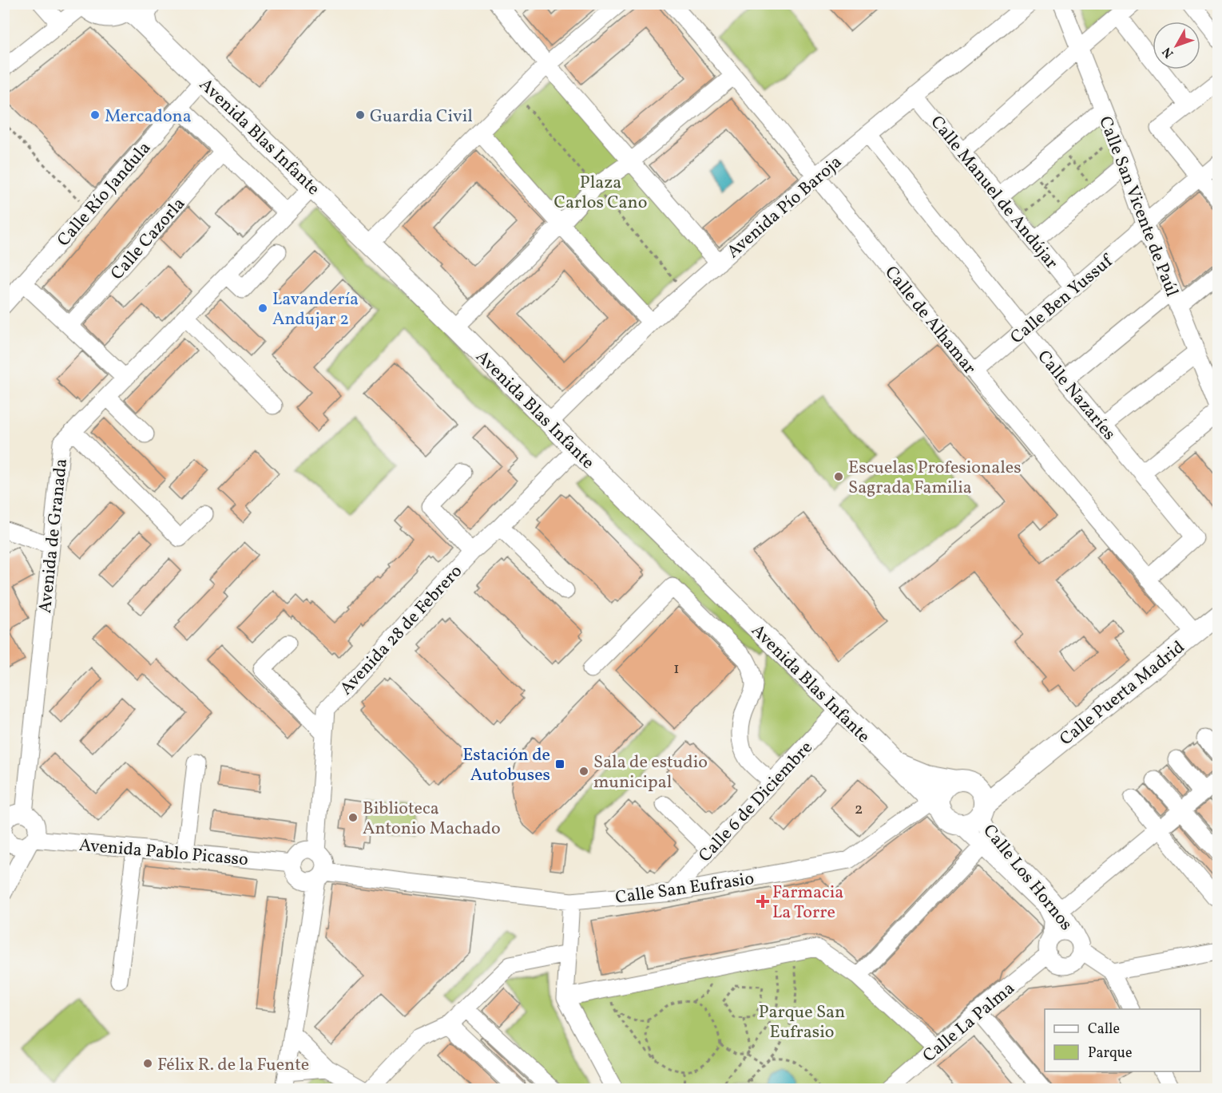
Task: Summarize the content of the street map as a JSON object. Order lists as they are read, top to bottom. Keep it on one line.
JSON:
{"streets":{"main road":["Avenida Blas Infante","Calle Puerta Madrid"],"street":["Calle Manuel de Andújar","Calle Río Jandula","Avenida Pío Baroja","Calle San Vicente de Paúl","Calle Cazorla","Calle Ben Yussuf","Calle de Alhamar","Calle Nazaríes","Avenida de Granada","Avenida 28 de Febrero","Calle 6 de Diciembre","Avenida Pablo Picasso","Calle Los Hornos","Calle San Eufrasio","Calle La Palma"]},"crossings":[["Avenida Blas Infante","Calle Río Jandula"],["Avenida Blas Infante","Avenida Pío Baroja"],["Avenida Blas Infante","Avenida de Granada"],["Avenida Blas Infante","Avenida 28 de Febrero"],["Avenida Blas Infante","Calle Puerta Madrid"],["Avenida Blas Infante","Calle 6 de Diciembre"],["Avenida Blas Infante","Calle Los Hornos"],["Avenida Blas Infante","Calle San Eufrasio"],["Calle Manuel de Andújar","Avenida Pío Baroja"],["Calle Manuel de Andújar","Calle Ben Yussuf"],["Avenida Pío Baroja","Calle de Alhamar"],["Avenida Pío Baroja","Calle Nazaríes"],["Calle San Vicente de Paúl","Calle Ben Yussuf"],["Calle Ben Yussuf","Calle de Alhamar"],["Calle Ben Yussuf","Calle Nazaríes"],["Calle de Alhamar","Calle Nazaríes"],["Calle de Alhamar","Calle Puerta Madrid"],["Avenida de Granada","Avenida Pablo Picasso"],["Avenida 28 de Febrero","Avenida Pablo Picasso"],["Calle Puerta Madrid","Calle Los Hornos"],["Calle Puerta Madrid","Calle San Eufrasio"],["Calle 6 de Diciembre","Calle San Eufrasio"],["Calle Los Hornos","Calle San Eufrasio"],["Calle Los Hornos","Calle La Palma"]],"parks":["Plaza Carlos Cano","Parque San Eufrasio"],"places":{"other":["Mercadona","Guardia Civil","Lavandería Andujar 2","Escuelas Profesionales Sagrada Familia","Sala de estudio municipal","Biblioteca Antonio Machado","Félix R. de la Fuente"],"transit":["Estación de Autobuses"],"health":["Farmacia La Torre"]},"house_numbers":["1","2"],"legend":["Calle","Parque"],"north":"bottom left"}
